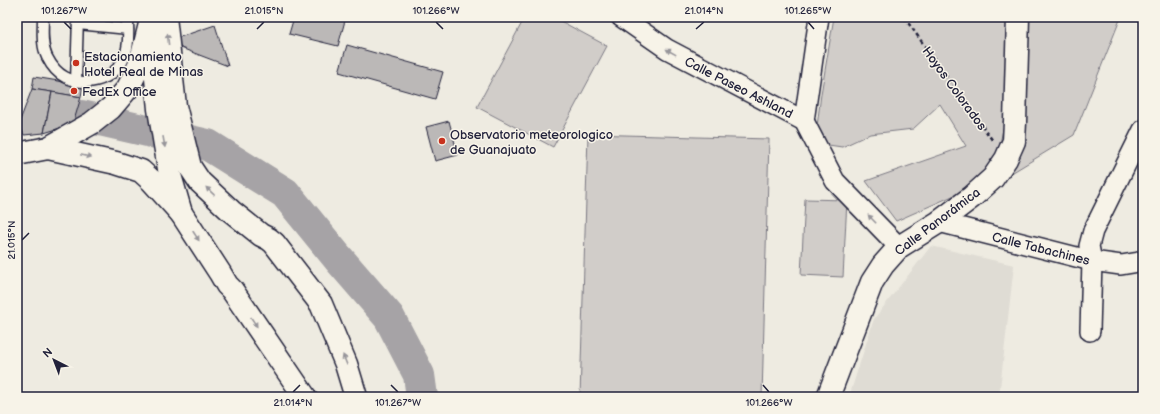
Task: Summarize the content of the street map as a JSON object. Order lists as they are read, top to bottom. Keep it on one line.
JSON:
{"streets":{"street":["Calle Paseo Ashland","Calle Panorámica","Calle Tabachines"],"path":["Hoyos Colorados"]},"crossings":[["Calle Paseo Ashland","Calle Panorámica"],["Hoyos Colorados","Calle Panorámica"],["Calle Panorámica","Calle Tabachines"]],"one_way":["Calle Paseo Ashland"],"places":["Estacionamiento Hotel Real de Minas","FedEx Office","Observatorio meteorologico de Guanajuato"],"north":"top left","coordinates":["101.267°W","21.015°N","101.266°W","21.014°N","101.265°W"]}
